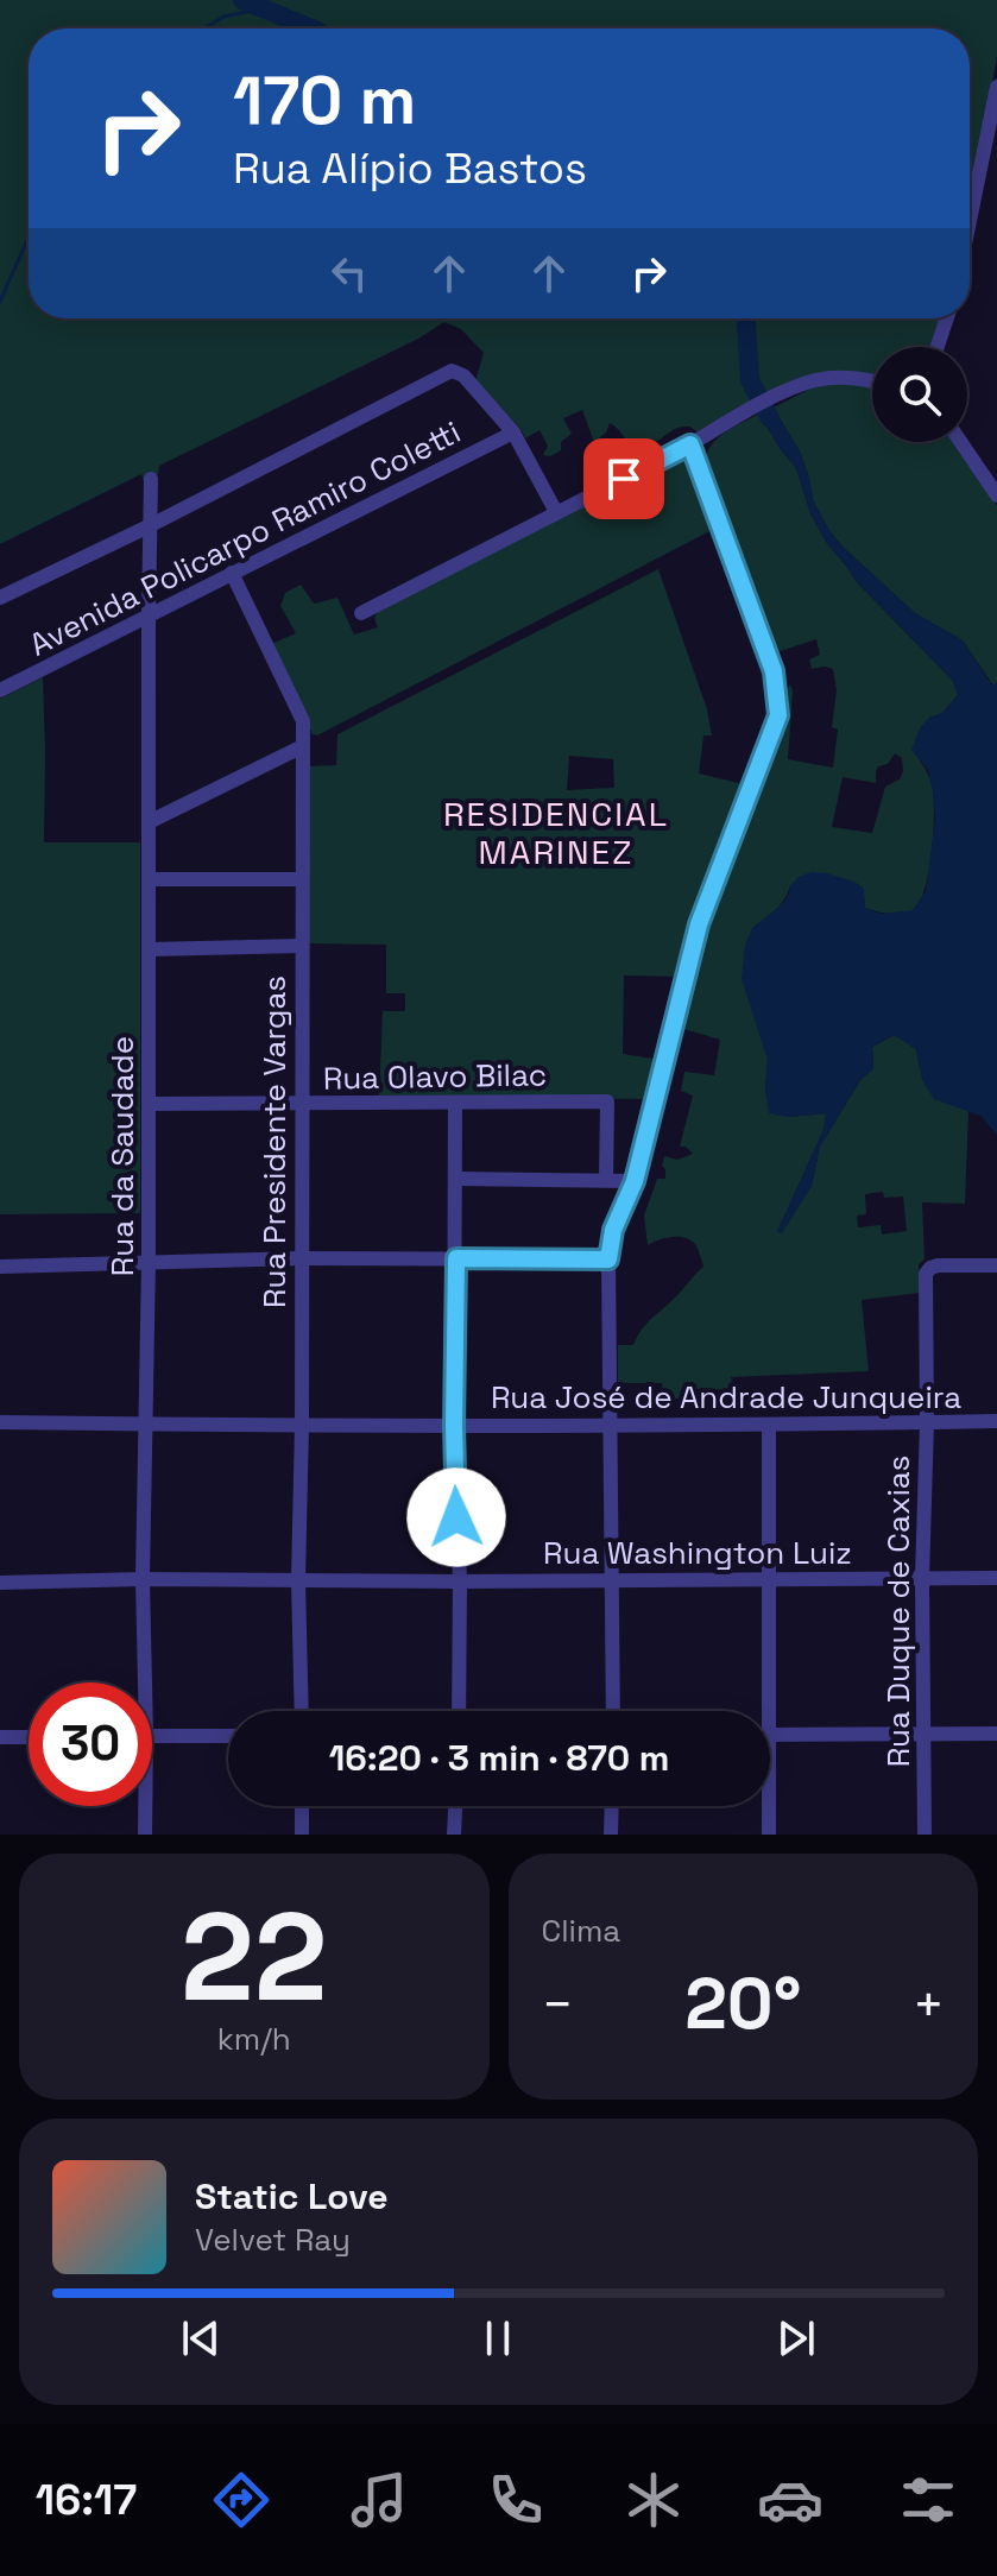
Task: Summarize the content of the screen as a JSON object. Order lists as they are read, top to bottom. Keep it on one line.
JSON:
{"streets":{"street":["Avenida Policarpo Ramiro Coletti","Rua Olavo Bilac","Rua Presidente Vargas","Rua da Saudade","Rua José de Andrade Junqueira","Rua Washington Luiz","Rua Duque de Caxias"]},"crossings":[["Avenida Policarpo Ramiro Coletti","Rua Presidente Vargas"],["Avenida Policarpo Ramiro Coletti","Rua da Saudade"],["Rua Olavo Bilac","Rua Presidente Vargas"],["Rua Olavo Bilac","Rua da Saudade"],["Rua Presidente Vargas","Rua José de Andrade Junqueira"],["Rua Presidente Vargas","Rua Washington Luiz"],["Rua da Saudade","Rua José de Andrade Junqueira"],["Rua da Saudade","Rua Washington Luiz"],["Rua José de Andrade Junqueira","Rua Duque de Caxias"],["Rua Washington Luiz","Rua Duque de Caxias"]],"districts":["RESIDENCIAL MARINEZ"],"page":{"turn":["170 m","Rua Alípio Bastos"],"limit":"30","trip":"16:20 · 3 min · 870 m","tile":[["22","km/h"],"Clima"],"heat":["−","20°","+"],"song":["Static Love","Velvet Ray"],"tabs":"16:17"}}
